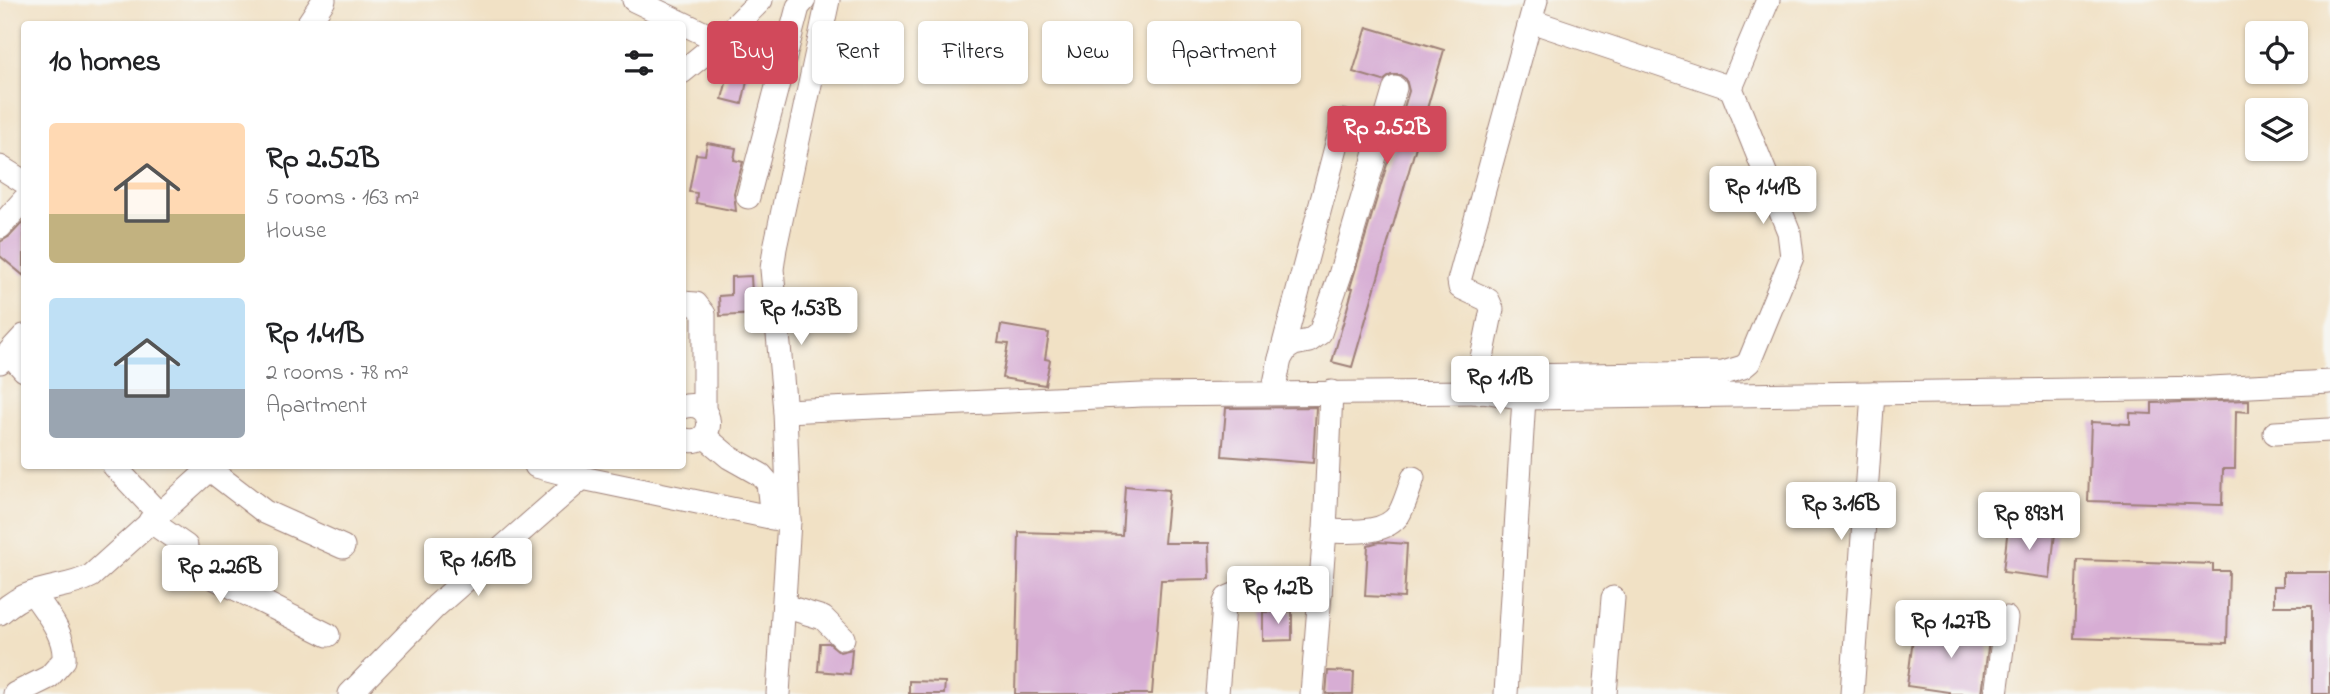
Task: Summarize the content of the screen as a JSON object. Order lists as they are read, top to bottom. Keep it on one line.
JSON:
{"page":{"chip":["Buy","Rent","Filters","New","Apartment"],"heading":"10 homes","list":[{"name":"Rp 2.52B","note":"5 rooms · 163 m² · House"},{"name":"Rp 1.41B","note":"2 rooms · 78 m² · Apartment"}],"price":["Rp 2.52B","Rp 1.41B","Rp 1.53B","Rp 1.1B","Rp 3.16B","Rp 893M","Rp 1.61B","Rp 2.26B","Rp 1.2B","Rp 1.27B"]}}
